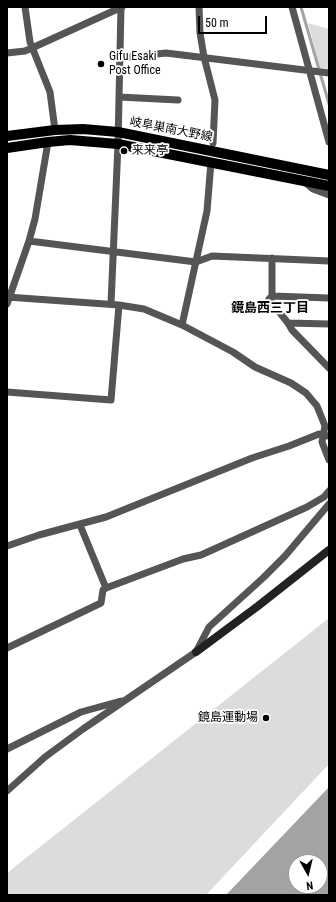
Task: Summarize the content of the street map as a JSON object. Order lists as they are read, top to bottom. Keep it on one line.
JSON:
{"streets":{"main road":["岐阜巣南大野線"]},"districts":["鏡島西三丁目"],"places":["Gifu Esaki Post Office","来来亭","鏡島運動場"],"scale_bar":"50 m","north":"bottom"}
